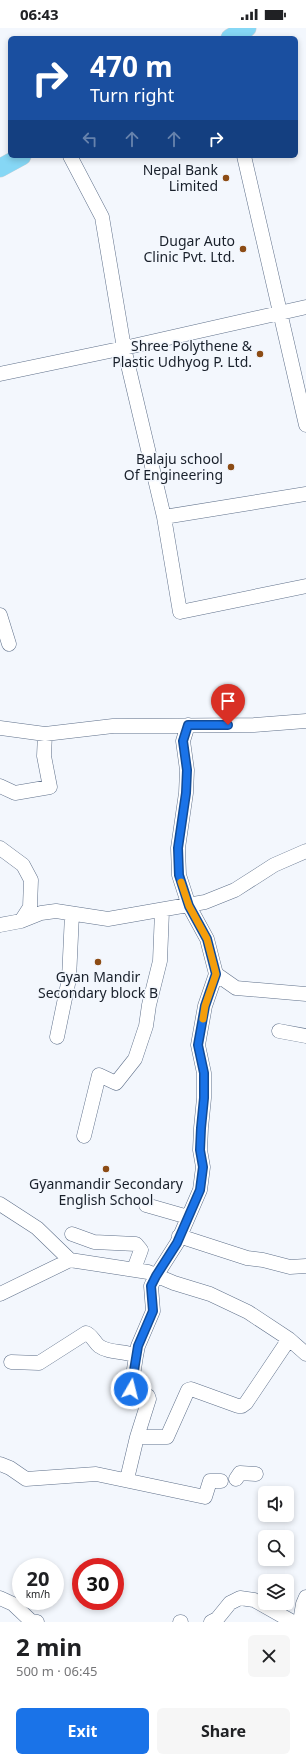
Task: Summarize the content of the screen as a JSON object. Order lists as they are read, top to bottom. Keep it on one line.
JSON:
{"places":["Nepal Bank Limited","Dugar Auto Clinic Pvt. Ltd.","Shree Polythene & Plastic Udhyog P. Ltd.","Balaju school Of Engineering","Gyan Mandir Secondary block B","Gyanmandir Secondary English School"],"page":{"status":"06:43","turn":["470 m","Turn right"],"speed":"20 km/h","limit":"30","heading":["2 min","500 m · 06:45"],"buttons":["Exit","Share"]}}
